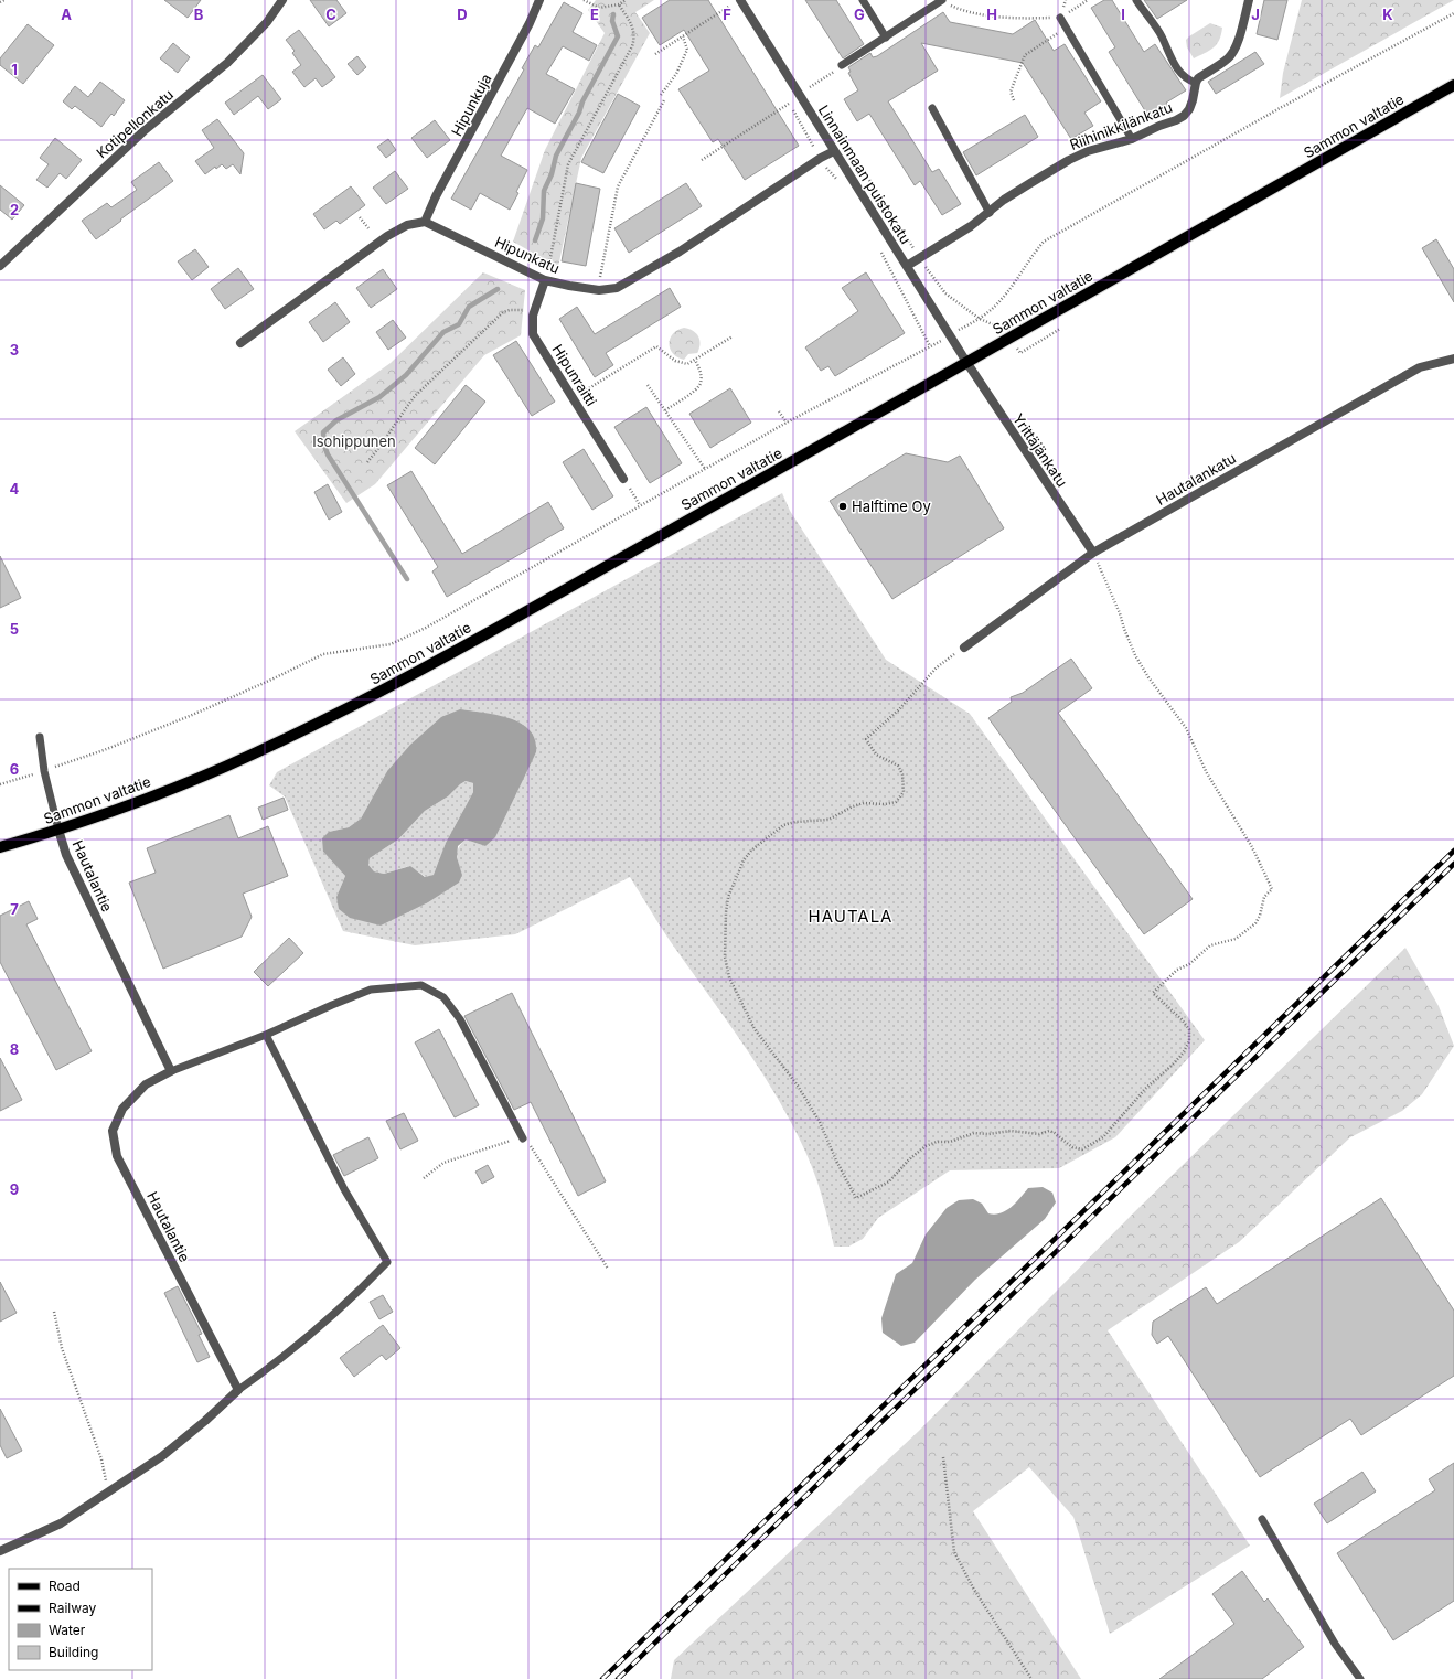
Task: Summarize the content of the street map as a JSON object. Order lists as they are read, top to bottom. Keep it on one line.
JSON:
{"streets":{"main road":["Sammon valtatie"],"street":["Hipunkuja","Kotipellonkatu","Riihinikkilänkatu","Linnainmaan puistokatu","Hipunkatu","Hipunraitti","Yrittäjänkatu","Hautalankatu","Hautalantie"]},"crossings":[["Hipunkuja","Hipunkatu"],["Riihinikkilänkatu","Linnainmaan puistokatu"],["Sammon valtatie","Linnainmaan puistokatu"],["Sammon valtatie","Yrittäjänkatu"],["Sammon valtatie","Hautalantie"],["Linnainmaan puistokatu","Hipunkatu"],["Linnainmaan puistokatu","Yrittäjänkatu"],["Hipunkatu","Hipunraitti"],["Yrittäjänkatu","Hautalankatu"]],"districts":["HAUTALA"],"parks":["Isohippunen"],"places":["Halftime Oy"],"legend":["Road","Railway","Water","Building"],"grid":{"columns":["A","B","C","D","E","F","G","H","I","J","K"],"rows":["1","2","3","4","5","6","7","8","9"]}}
